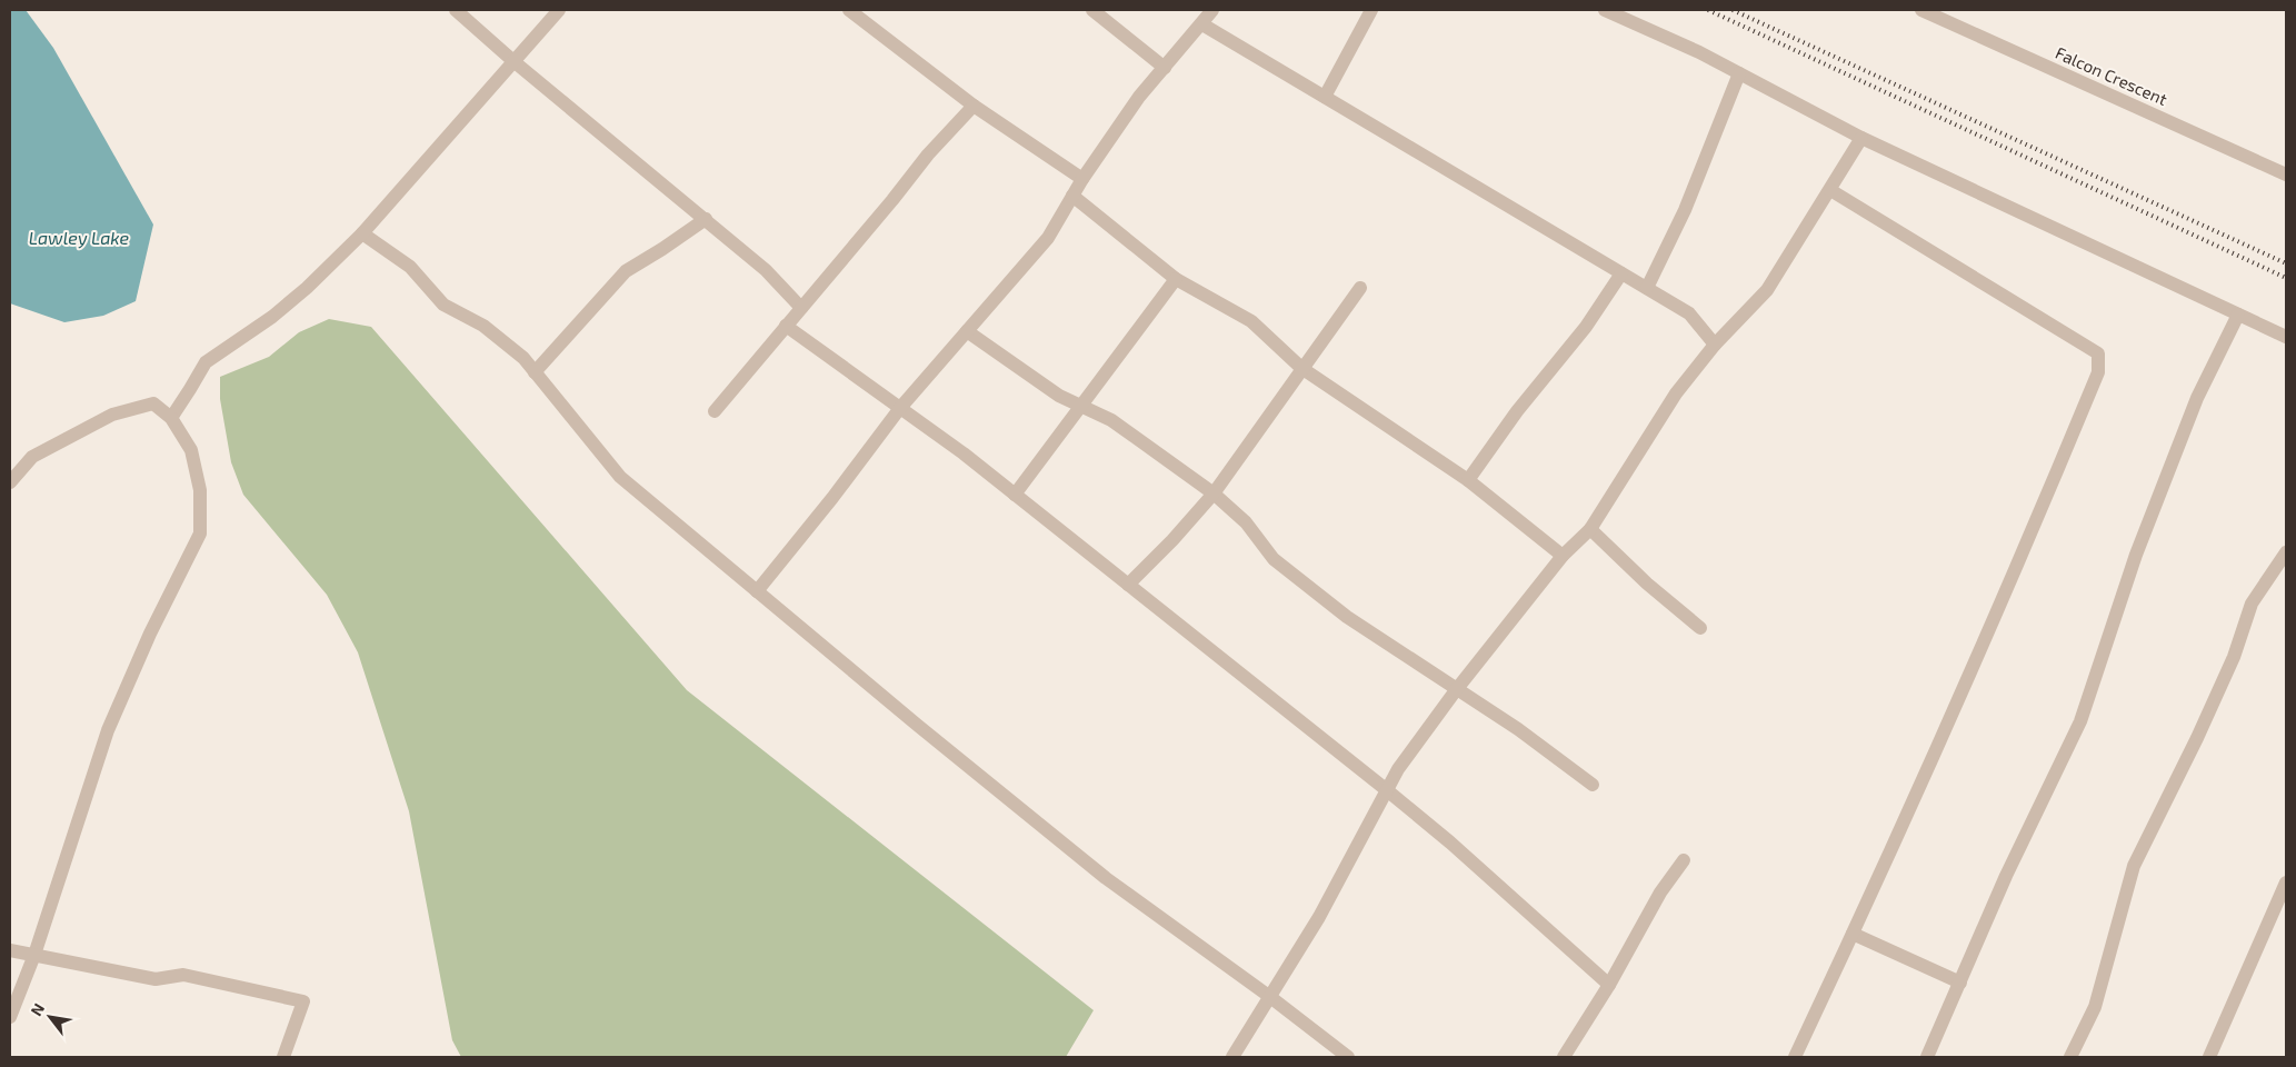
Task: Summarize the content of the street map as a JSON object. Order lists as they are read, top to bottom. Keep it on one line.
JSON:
{"streets":{"street":["Falcon Crescent"]},"water":["Lawley Lake"],"north":"top left"}
